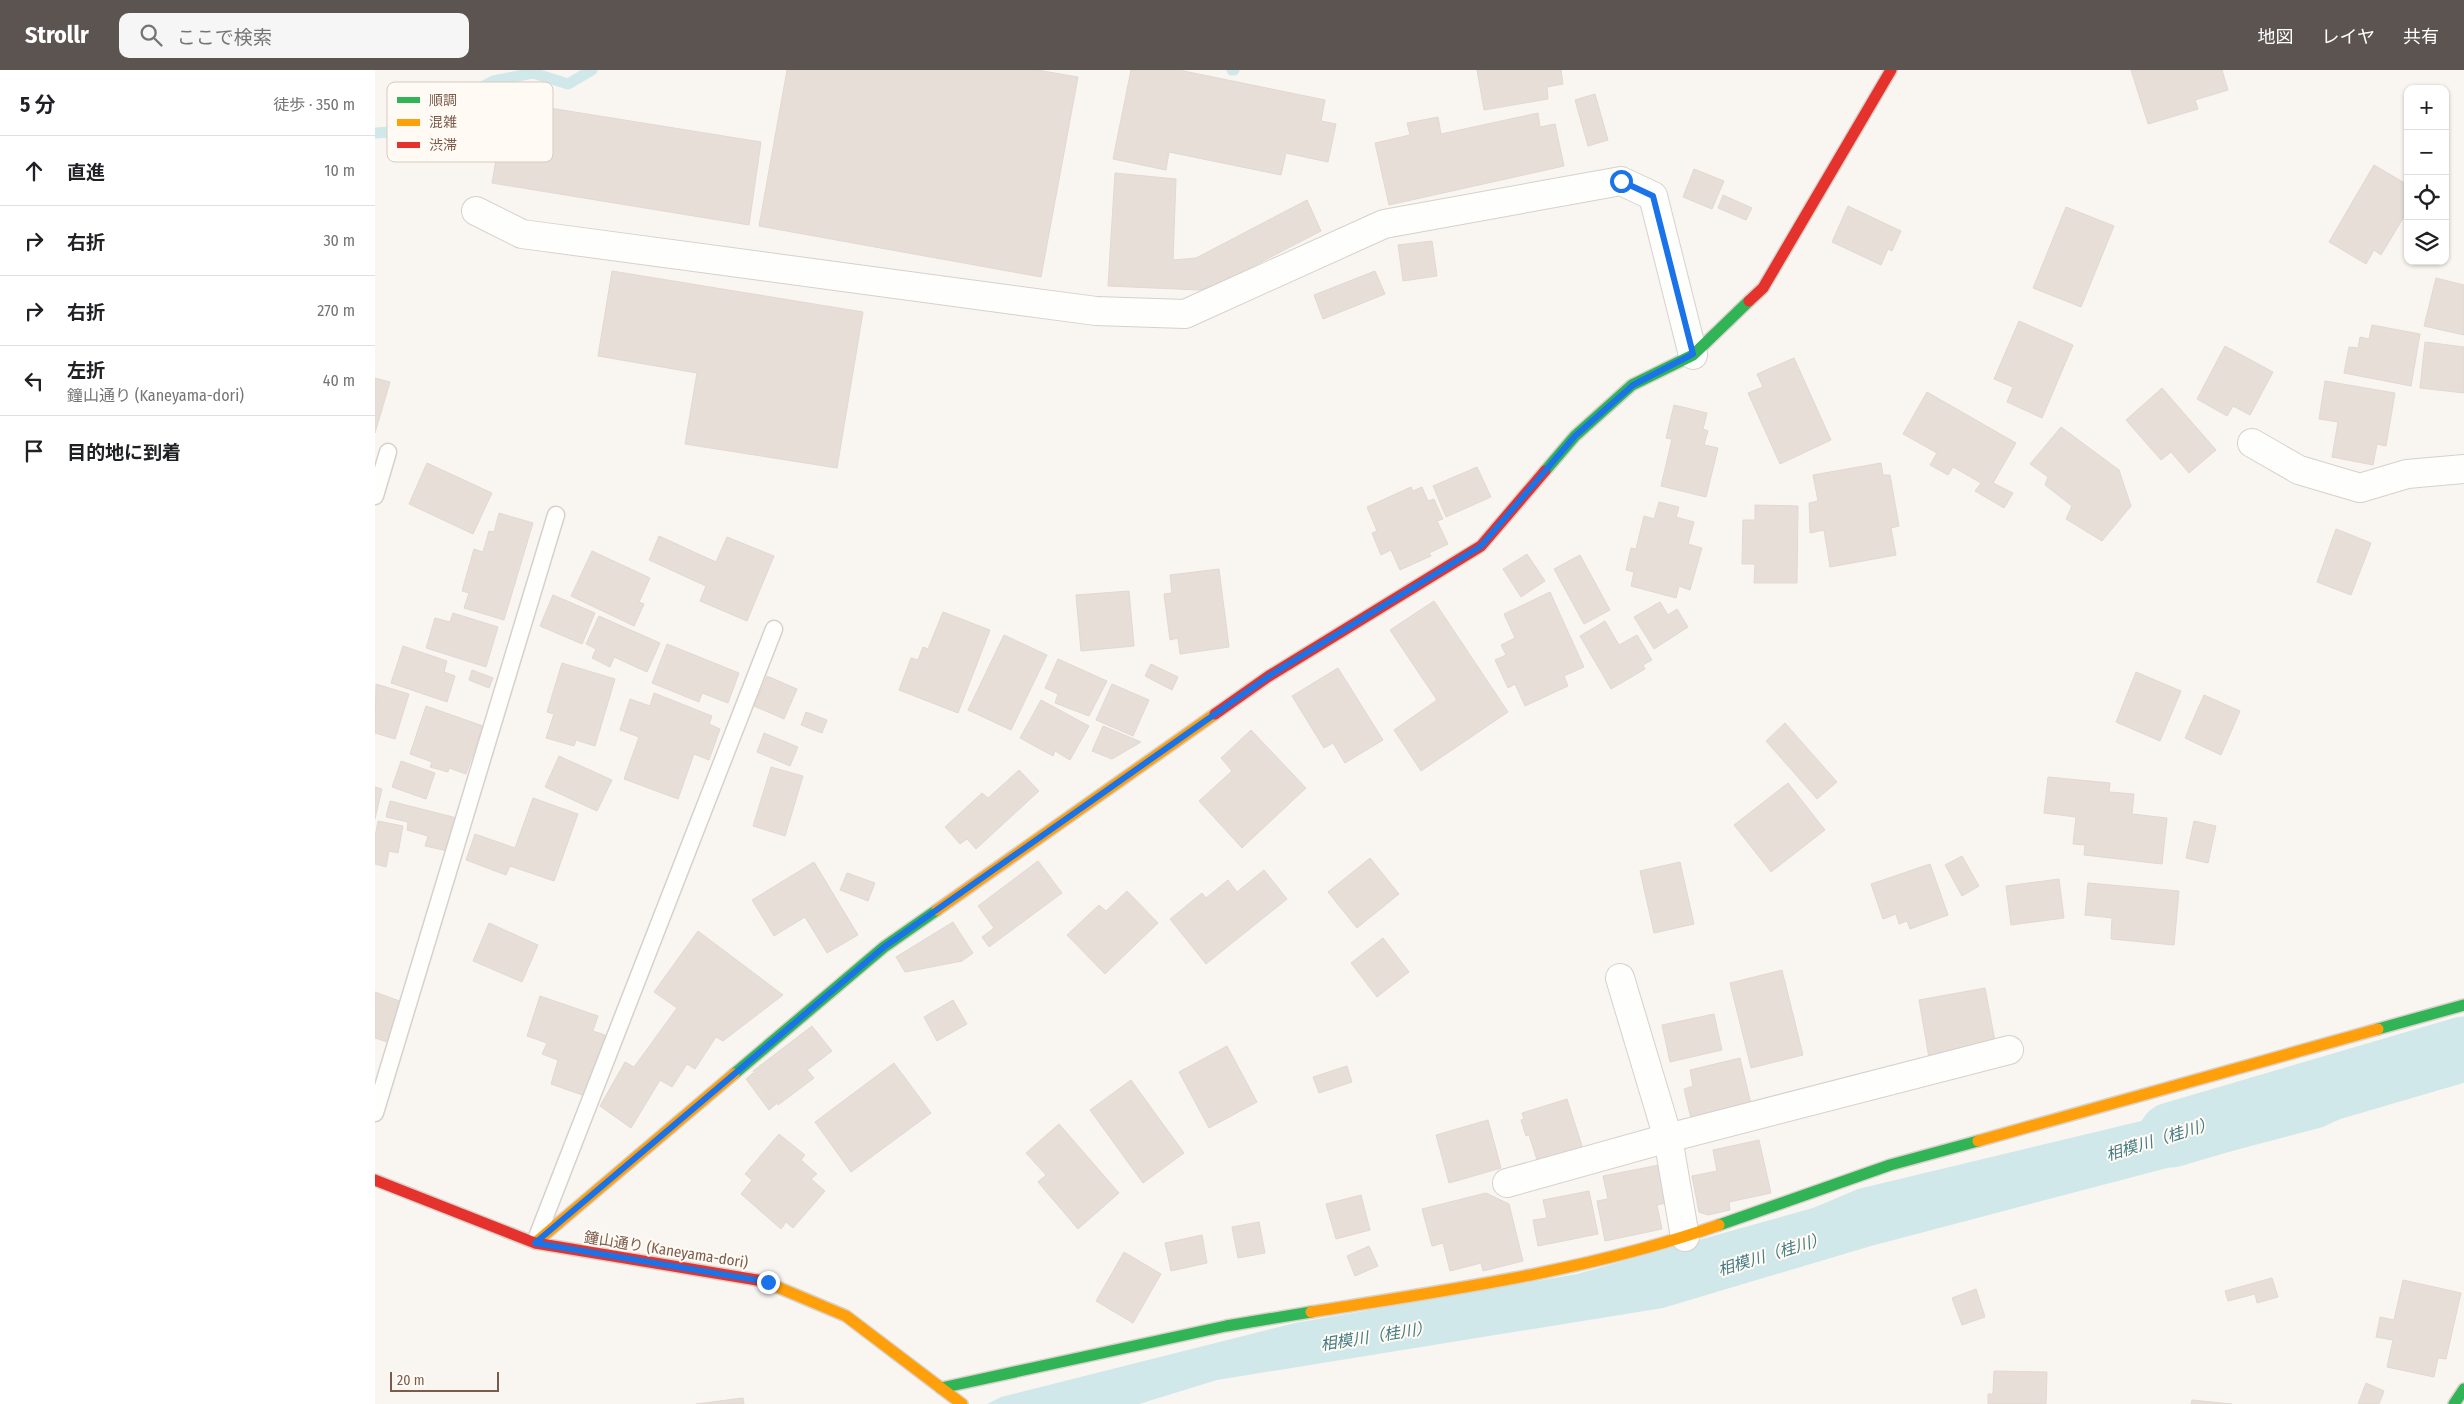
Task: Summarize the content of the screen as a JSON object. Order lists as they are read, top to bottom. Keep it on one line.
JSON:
{"streets":{"street":["鐘山通り (Kaneyama-dori)"]},"water":["相模川（桂川）"],"legend":["順調","混雑","渋滞"],"scale_bar":"20 m","page":{"header":"Strollr","search":"ここで検索","nav":["地図","レイヤ","共有"],"heading":["5 分","徒歩 · 350 m"],"map_buttons":["+","−"],"list":[["直進","10 m"],["右折","30 m"],["右折","270 m"],["左折","鐘山通り (Kaneyama-dori)","40 m"],"目的地に到着"],"scale":"20 m"}}
